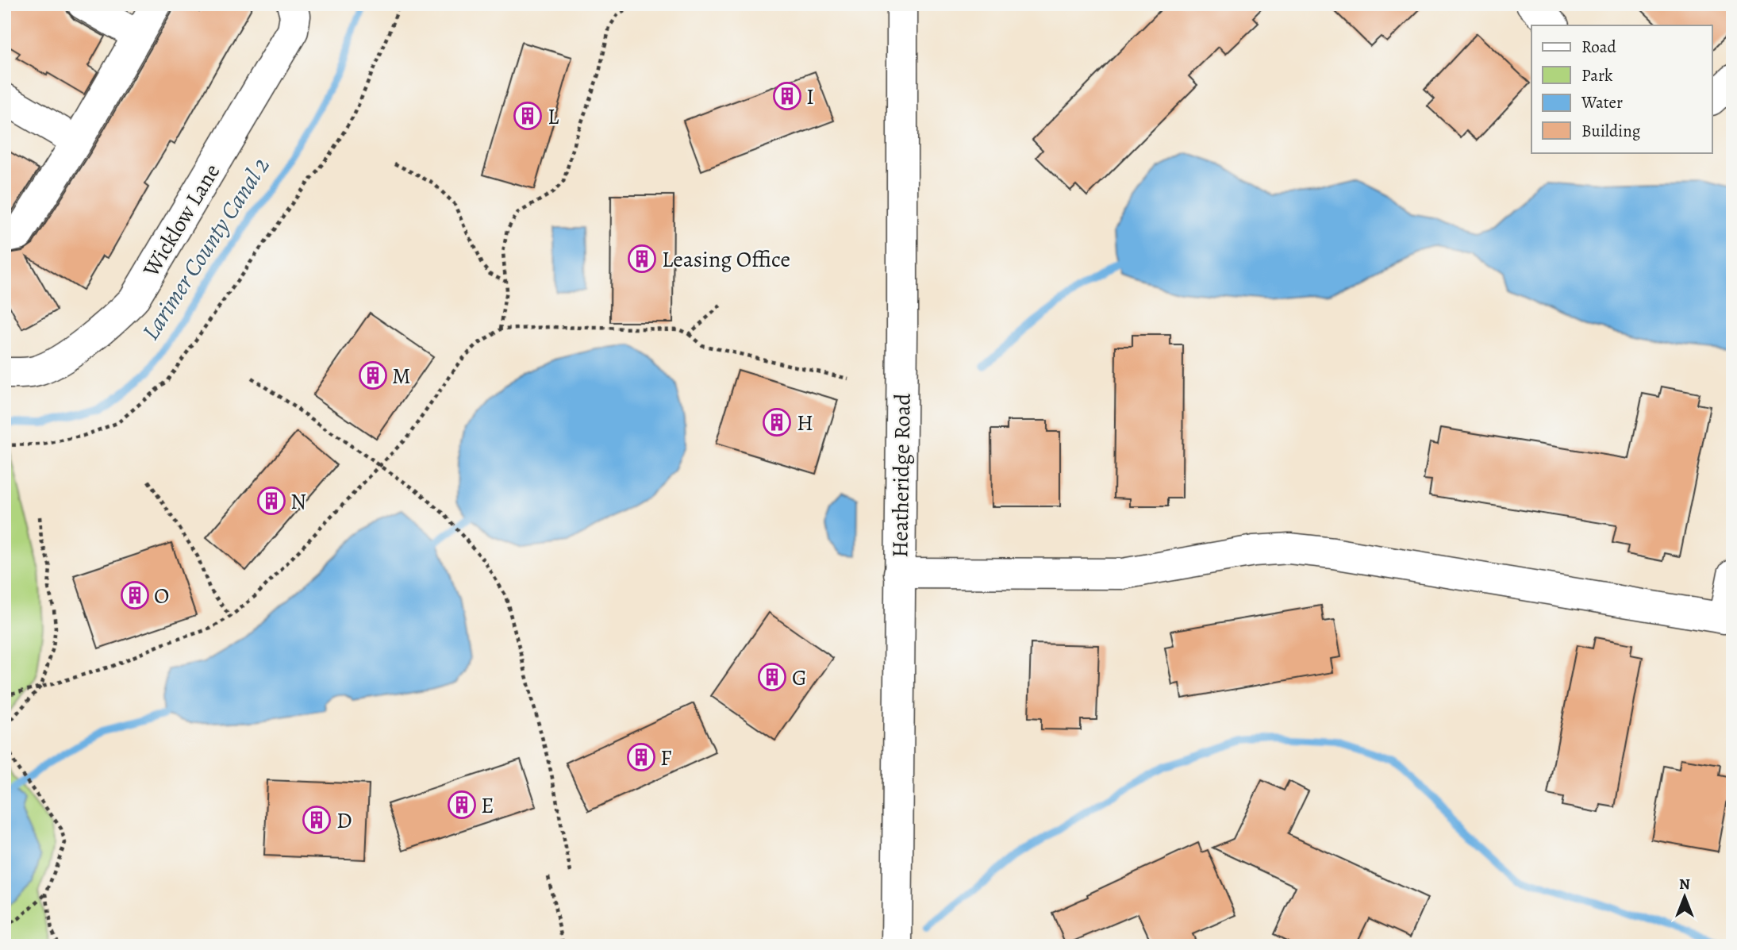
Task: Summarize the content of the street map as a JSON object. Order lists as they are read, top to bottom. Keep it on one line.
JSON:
{"streets":{"street":["Wicklow Lane","Heatheridge Road"]},"water":["Larimer County Canal 2"],"places":{"building":["I","L","Leasing Office","M","H","N","O","G","F","E","D"]},"legend":["Road","Park","Water","Building"],"north":"top"}
